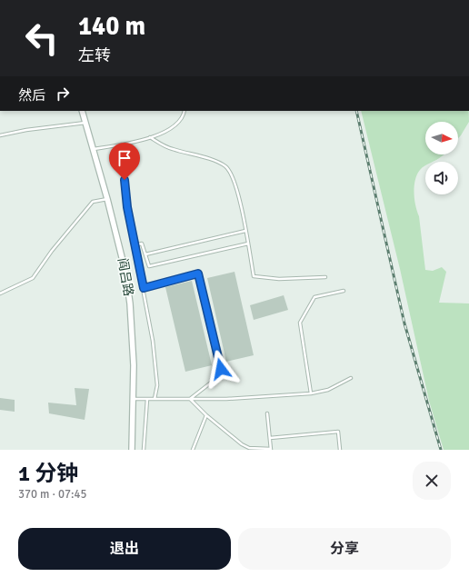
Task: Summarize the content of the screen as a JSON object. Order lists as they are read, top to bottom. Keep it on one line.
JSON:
{"streets":{"street":["阎吕路"]},"north":"right","page":{"turn":["140 m","左转"],"then":"然后","heading":["1 分钟","370 m · 07:45"],"buttons":["退出","分享"]}}
